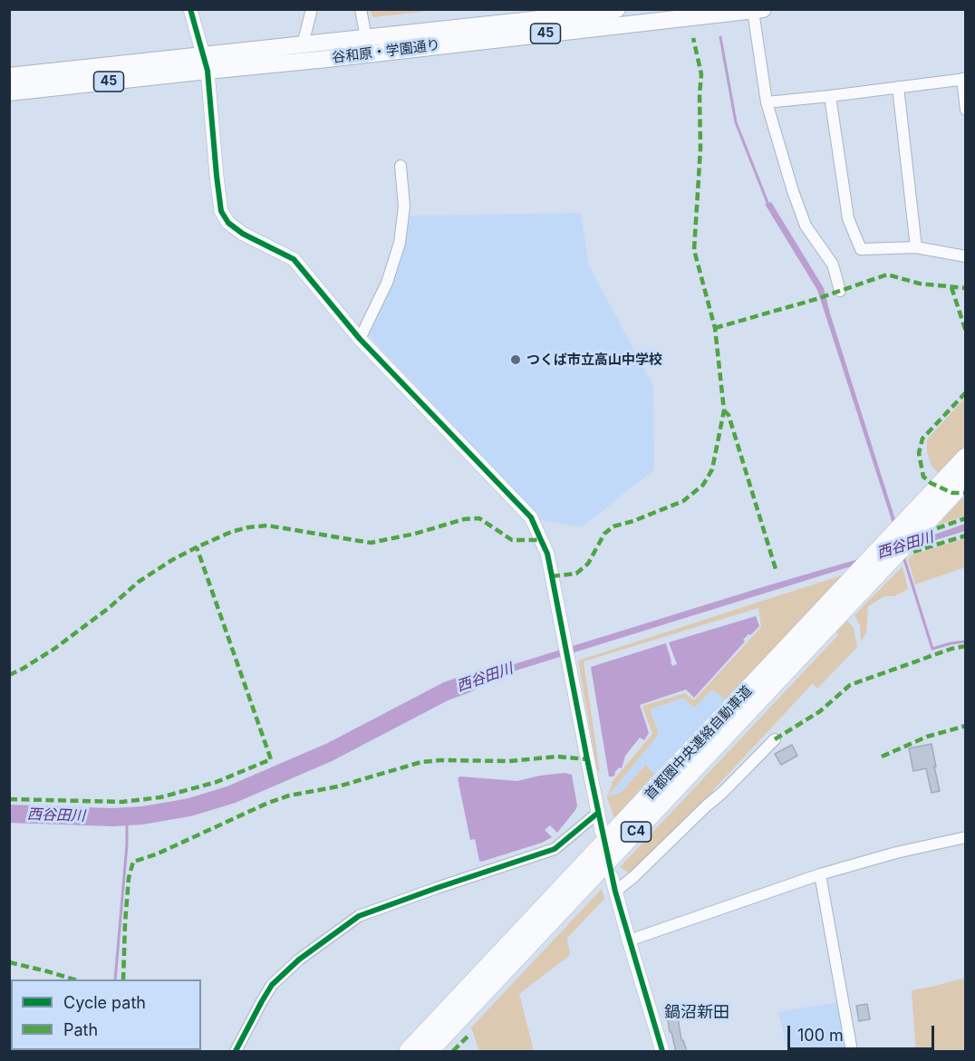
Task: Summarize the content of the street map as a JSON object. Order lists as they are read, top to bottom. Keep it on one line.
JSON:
{"streets":{"highway":["首都圏中央連絡自動車道","C4"],"main road":["45","谷和原・学園通り"]},"districts":["鍋沼新田"],"water":["西谷田川"],"places":["つくば市立高山中学校"],"legend":["Cycle path","Path"],"scale_bar":"100 m"}
